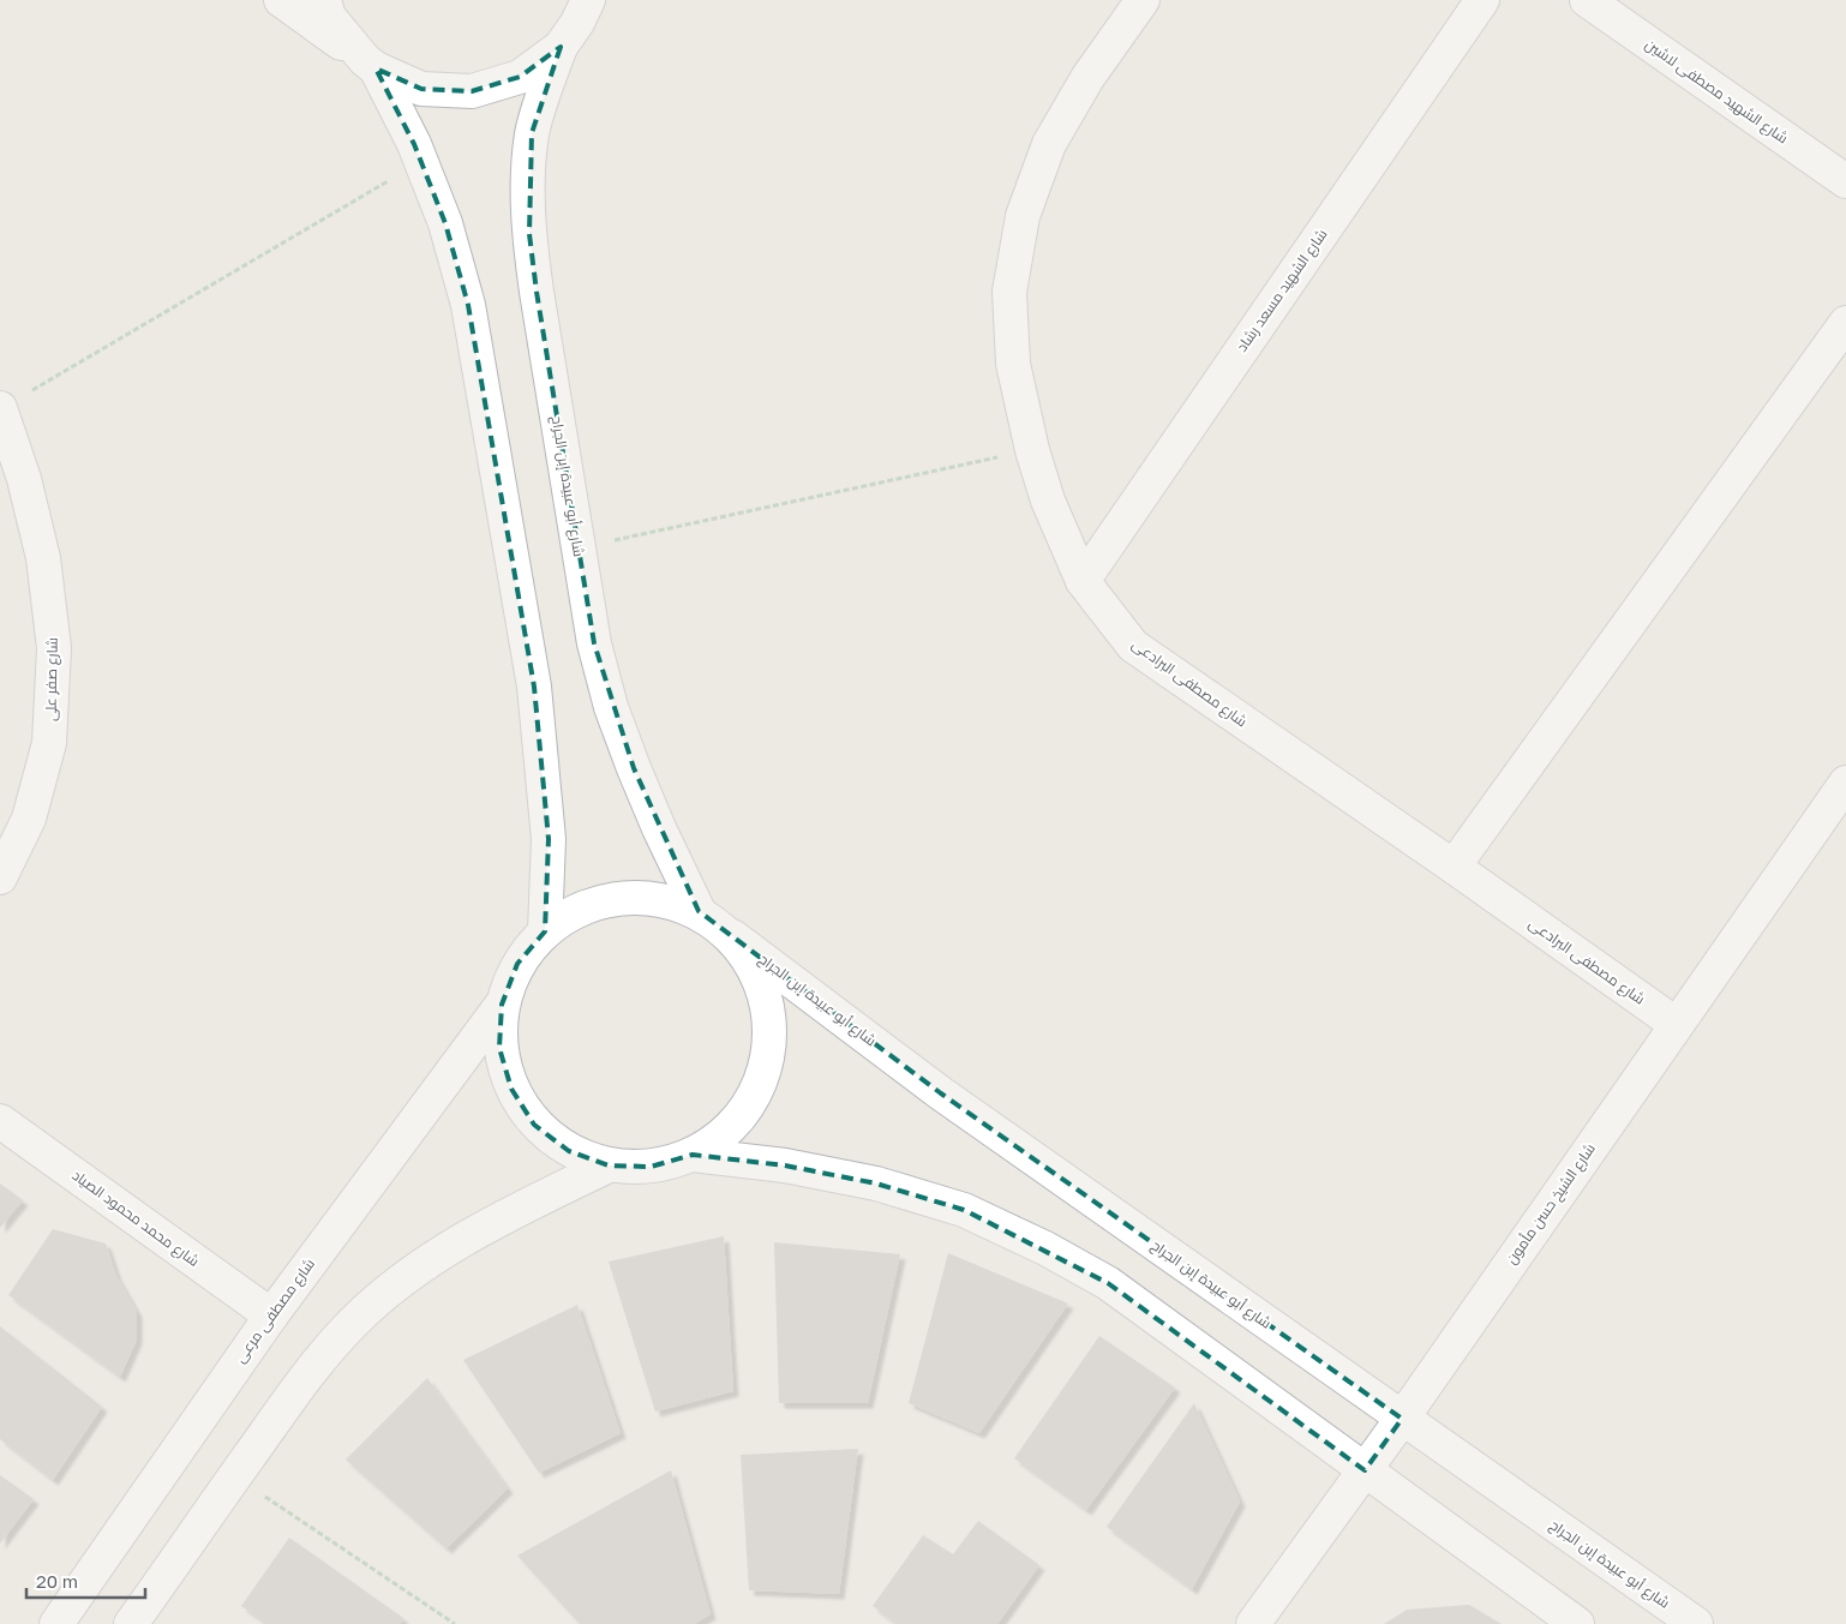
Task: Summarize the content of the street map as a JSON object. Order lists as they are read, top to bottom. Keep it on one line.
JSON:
{"streets":{"street":["شارع الشهيد مصطفى لاشين","شارع الشهيد مسعد رشاد","شارع أبو عبيدة إبن الجراح","شارع صفر على","شارع مصطفى البرادعى","شارع الشيخ حسن مأمون","شارع محمد محمود الصياد","شارع مصطفى مرعى"]},"crossings":[["شارع الشهيد مسعد رشاد","شارع مصطفى البرادعى"],["شارع أبو عبيدة إبن الجراح","شارع الشيخ حسن مأمون"],["شارع مصطفى البرادعى","شارع الشيخ حسن مأمون"],["شارع محمد محمود الصياد","شارع مصطفى مرعى"]],"scale_bar":"20 m"}
